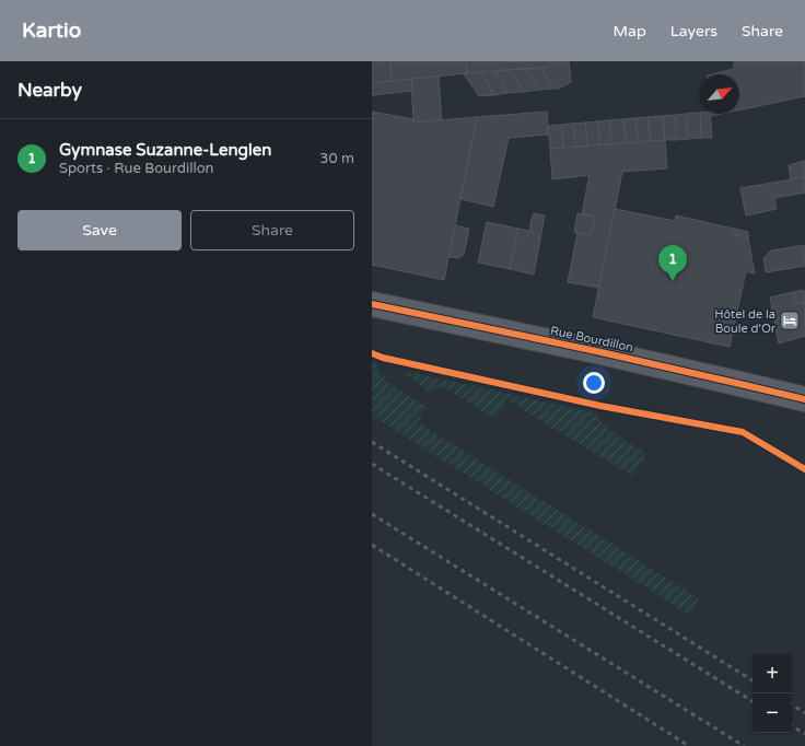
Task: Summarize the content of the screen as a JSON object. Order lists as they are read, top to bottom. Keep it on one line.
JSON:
{"streets":{"street":["Rue Bourdillon"]},"places":{"hotel":["Hôtel de la Boule d'Or"]},"north":"top right","page":{"header":"Kartio","nav":["Map","Layers","Share"],"heading":"Nearby","list":[{"mark":"1","name":"Gymnase Suzanne-Lenglen","note":"Sports · Rue Bourdillon","value":"30 m"}],"buttons":["Save","Share"],"pins":"1","map_buttons":["+","−"]}}
